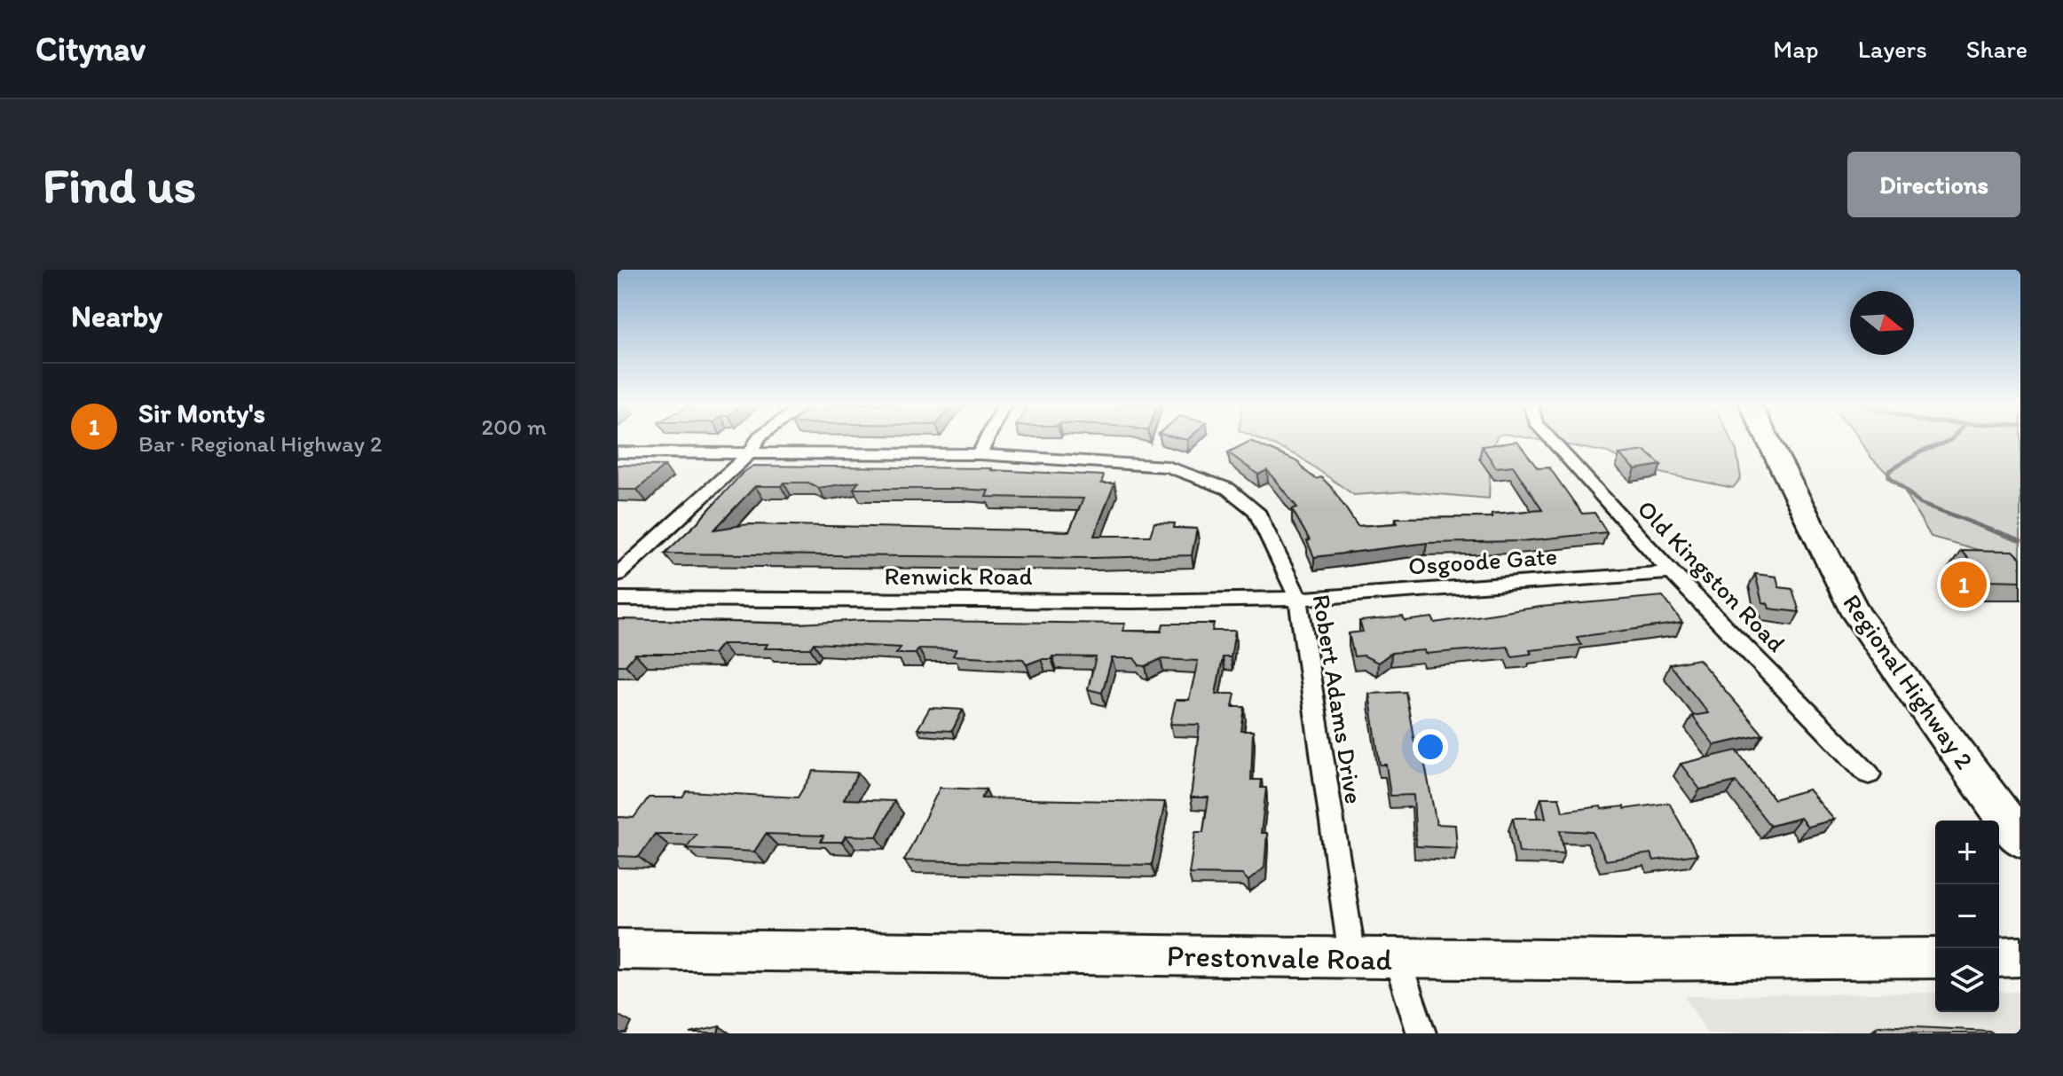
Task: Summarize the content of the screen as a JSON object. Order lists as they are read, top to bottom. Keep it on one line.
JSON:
{"streets":{"main road":["Regional Highway 2"],"street":["Osgoode Gate","Renwick Road","Old Kingston Road","Robert Adams Drive","Prestonvale Road"]},"crossings":[["Osgoode Gate","Renwick Road"],["Osgoode Gate","Old Kingston Road"],["Osgoode Gate","Robert Adams Drive"],["Renwick Road","Robert Adams Drive"],["Robert Adams Drive","Prestonvale Road"]],"north":"right","page":{"header":"Citynav","nav":["Map","Layers","Share"],"buttons":"Directions","title":"Find us","heading":"Nearby","list":[{"mark":"1","name":"Sir Monty's","note":"Bar · Regional Highway 2","value":"200 m"}],"pins":"1","map_buttons":["+","−"]}}
